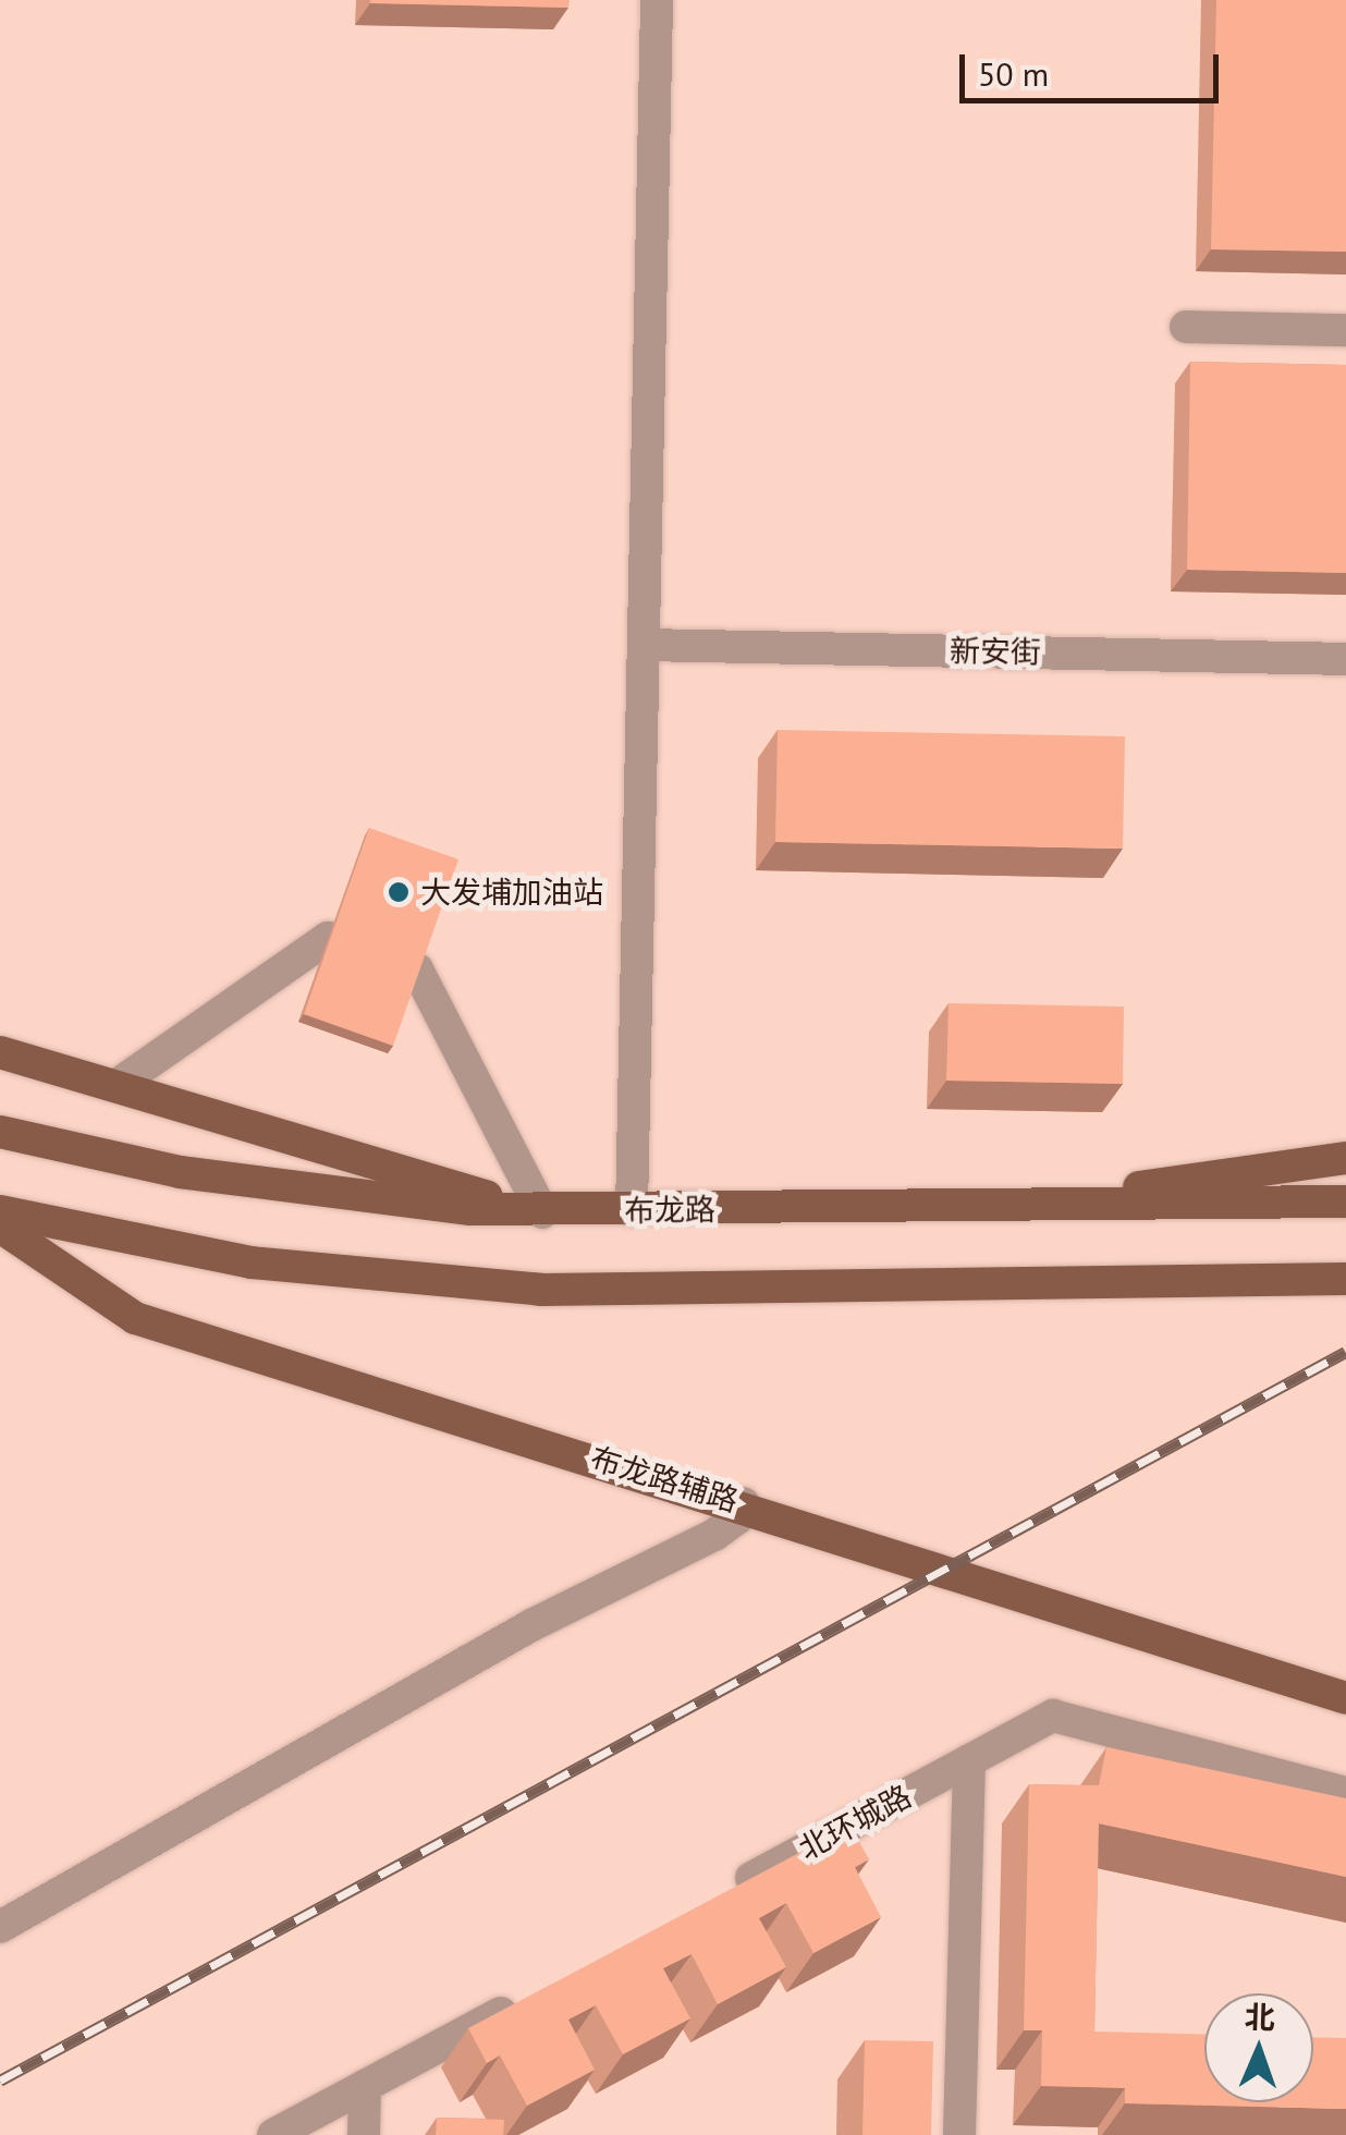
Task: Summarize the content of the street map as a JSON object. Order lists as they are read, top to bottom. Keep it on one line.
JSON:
{"streets":{"main road":["布龙路","布龙路辅路"],"street":["新安街","北环城路"]},"places":["大发埔加油站"],"scale_bar":"50 m","north":"top"}
